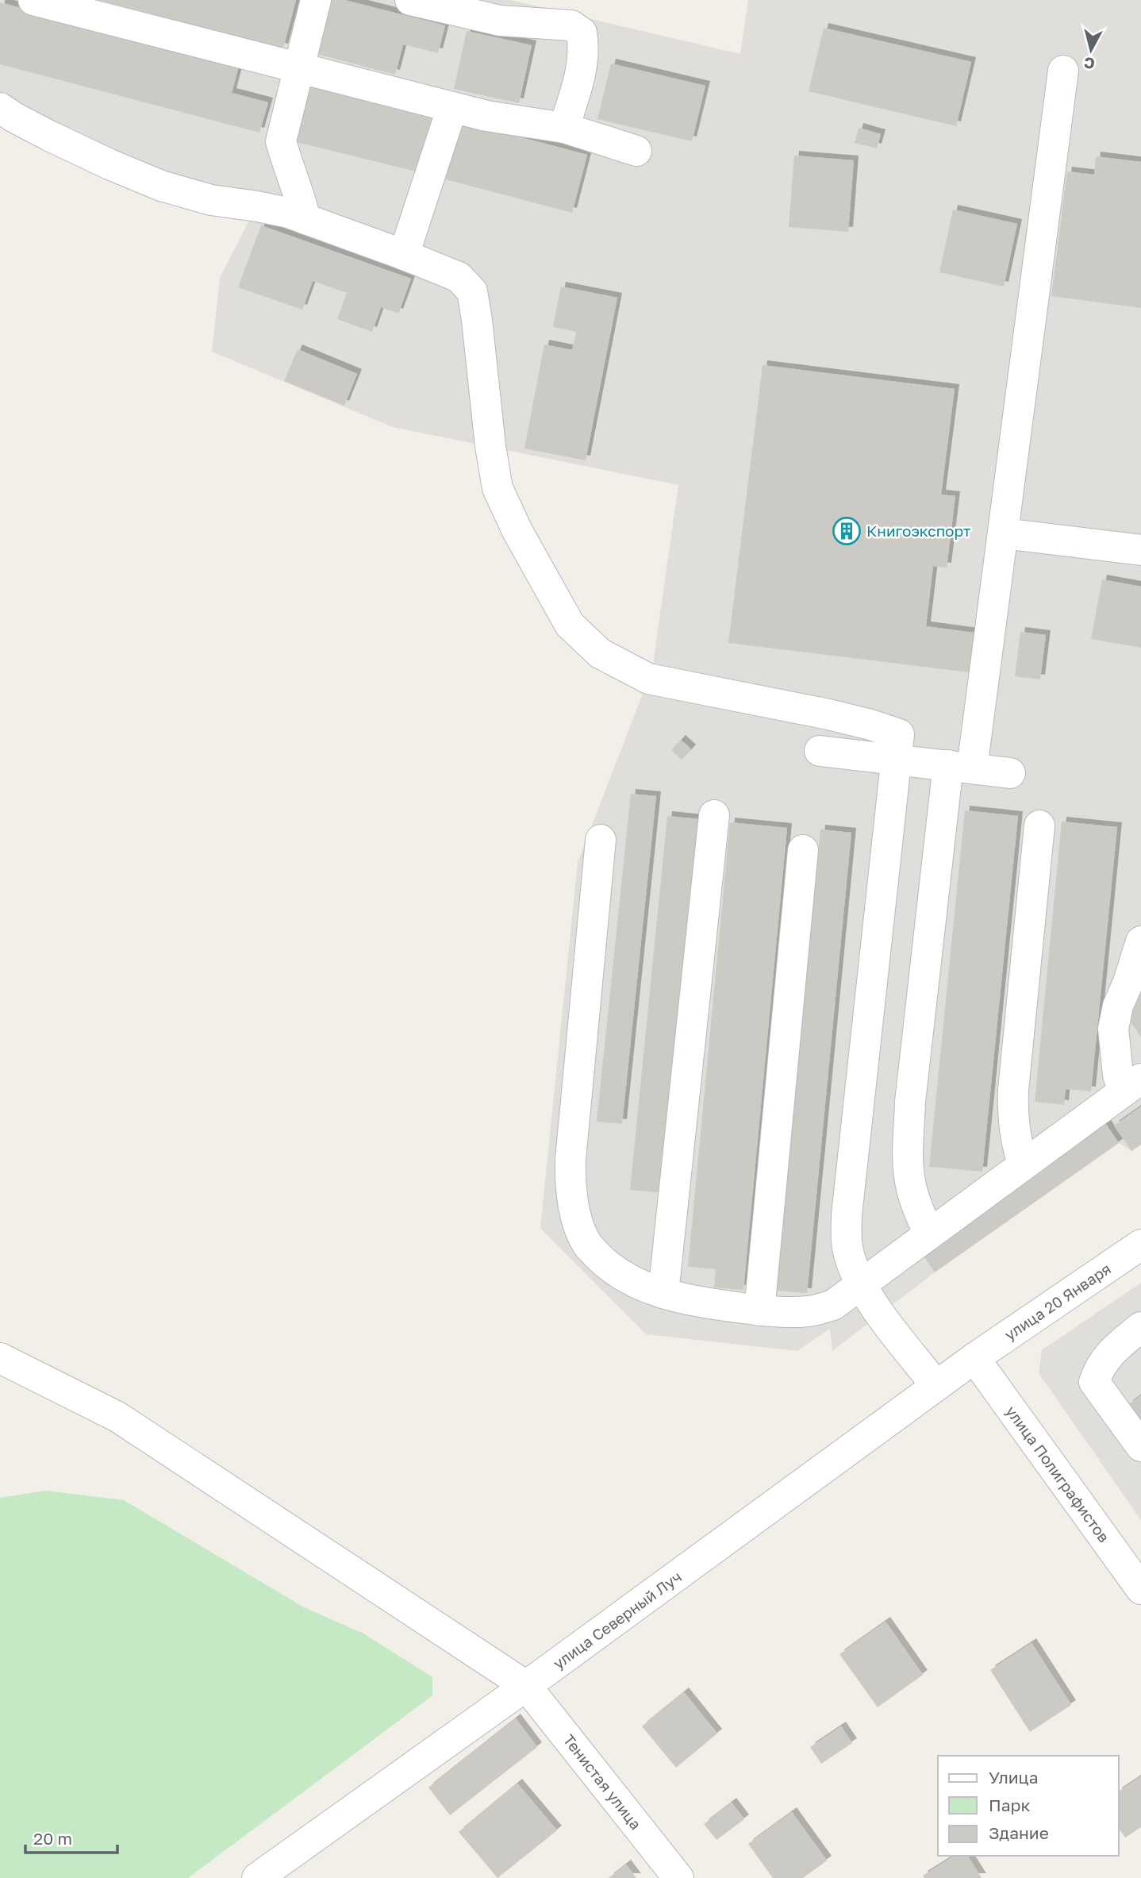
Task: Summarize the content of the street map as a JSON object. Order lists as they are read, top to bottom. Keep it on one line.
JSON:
{"streets":{"street":["улица 20 Января","улица Полиграфистов","улица Северный Луч","Тенистая улица"]},"crossings":[["улица 20 Января","улица Полиграфистов"],["улица 20 Января","улица Северный Луч"],["улица Полиграфистов","улица Северный Луч"],["улица Северный Луч","Тенистая улица"]],"places":{"building":["Книгоэкспорт"]},"legend":["Улица","Парк","Здание"],"scale_bar":"20 m","north":"bottom"}
